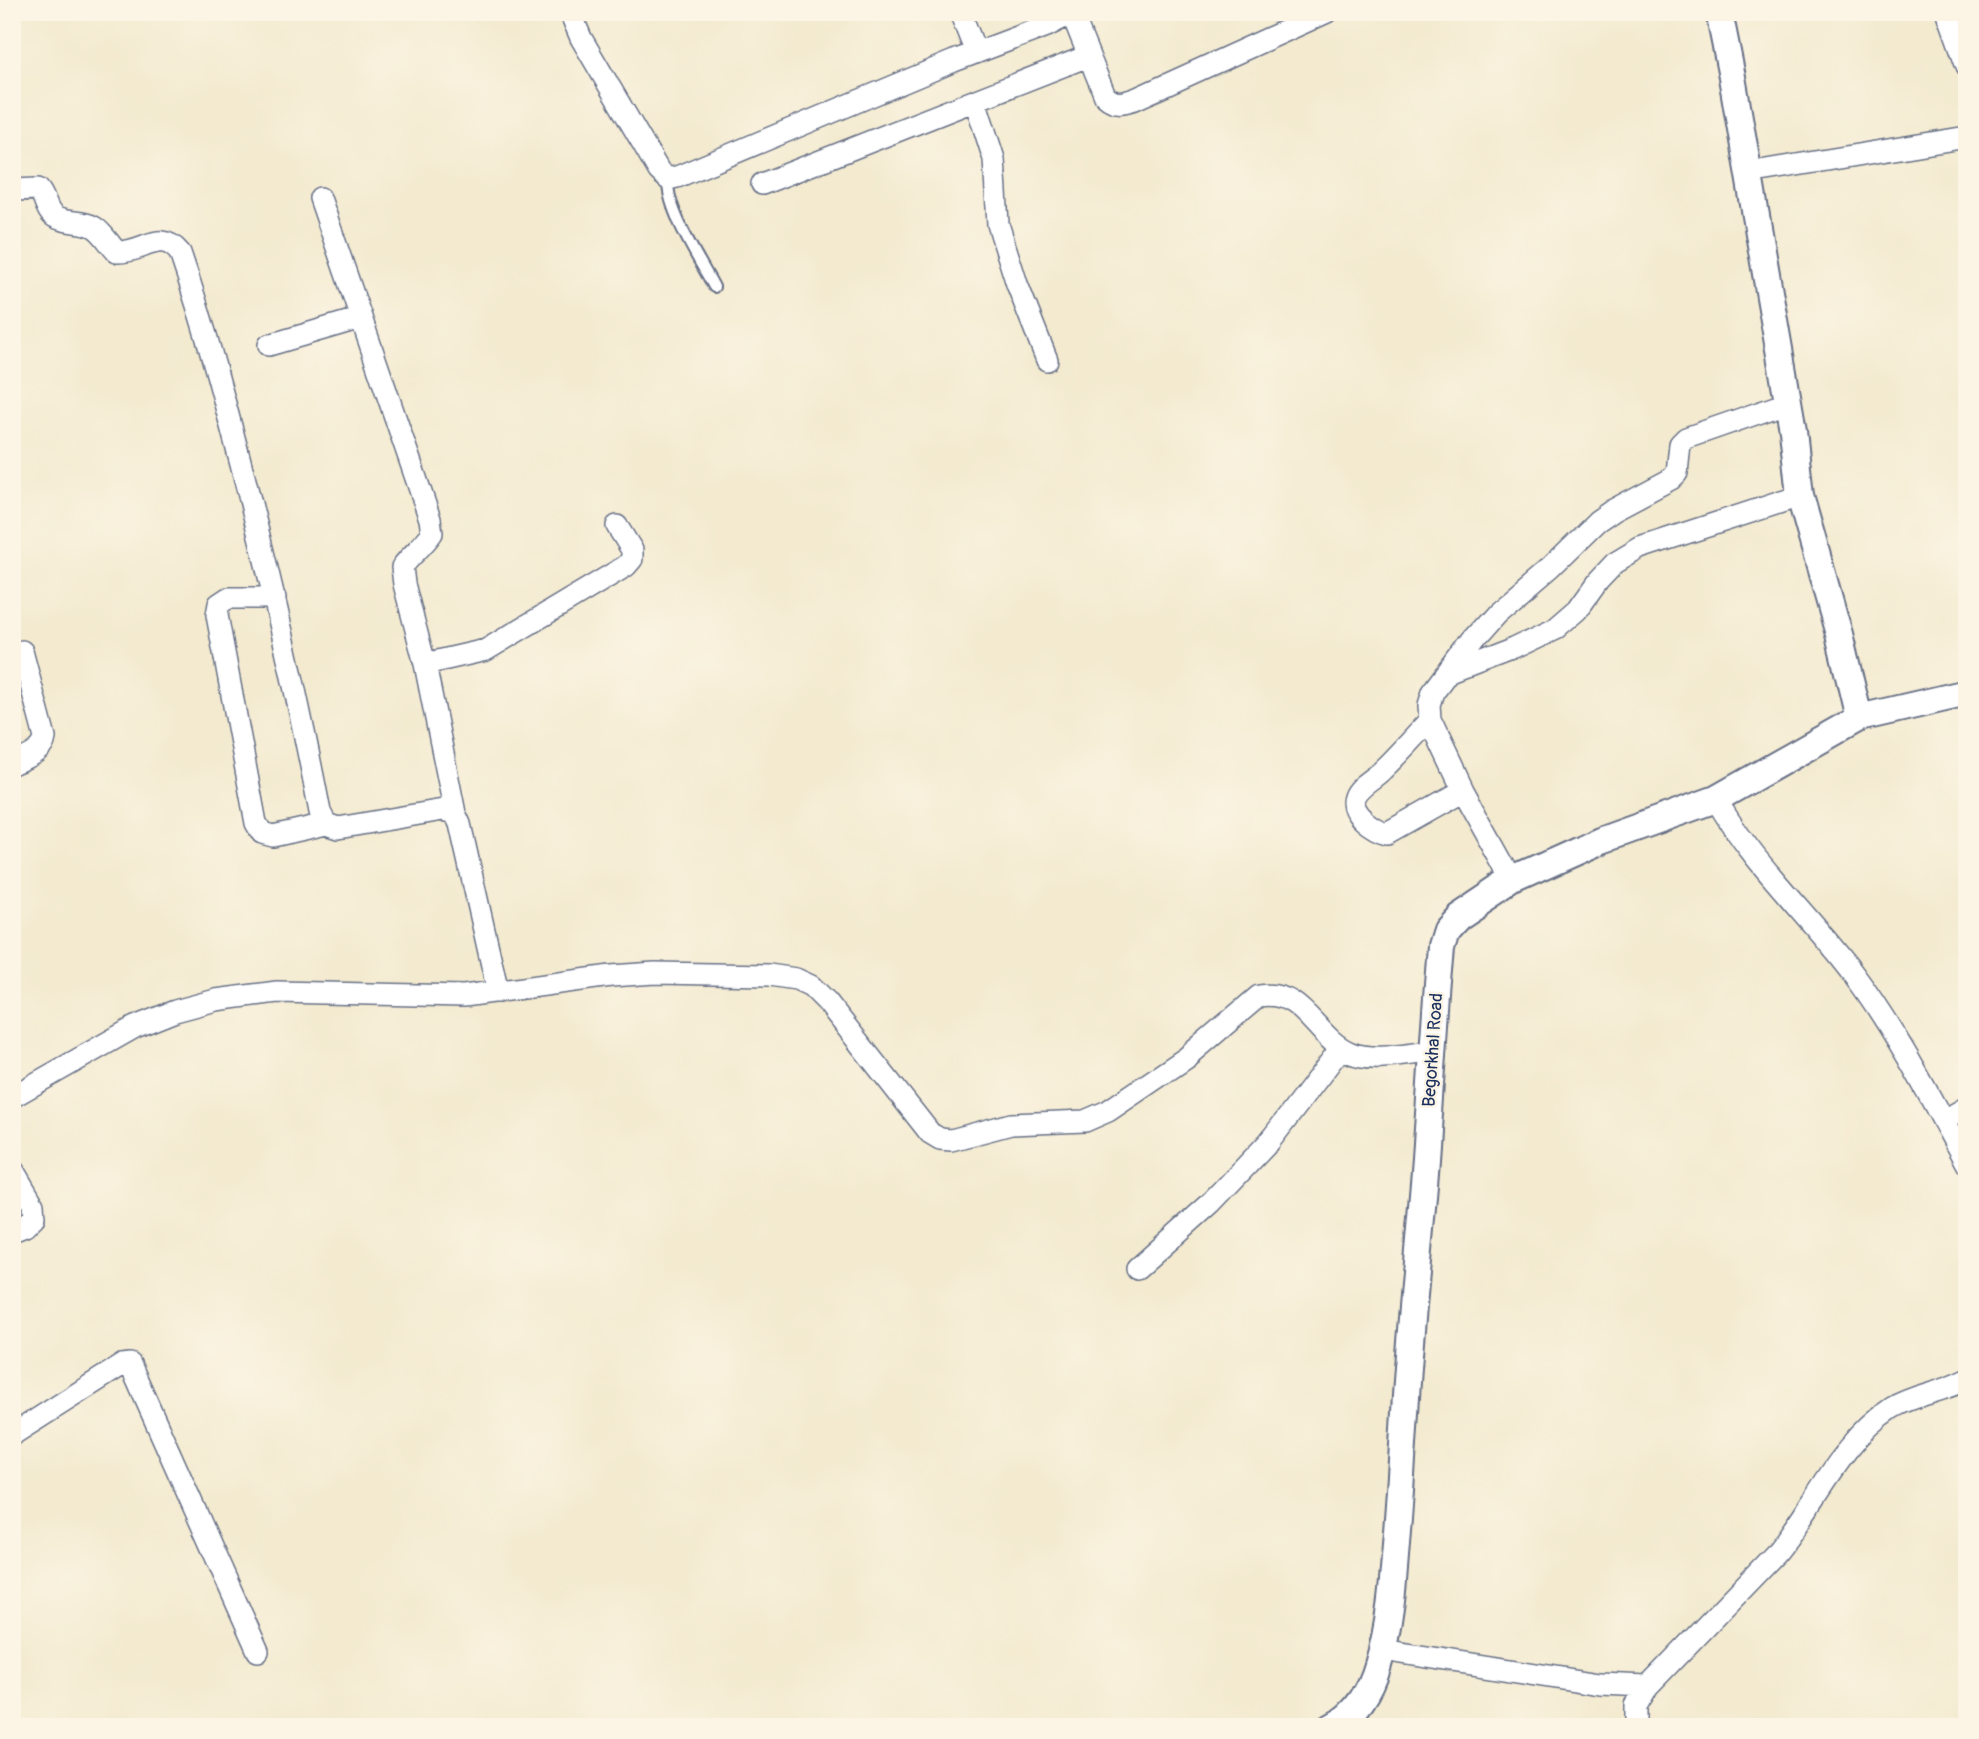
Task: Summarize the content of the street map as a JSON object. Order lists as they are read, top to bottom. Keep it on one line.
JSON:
{"streets":{"street":["Begorkhal Road"]}}
